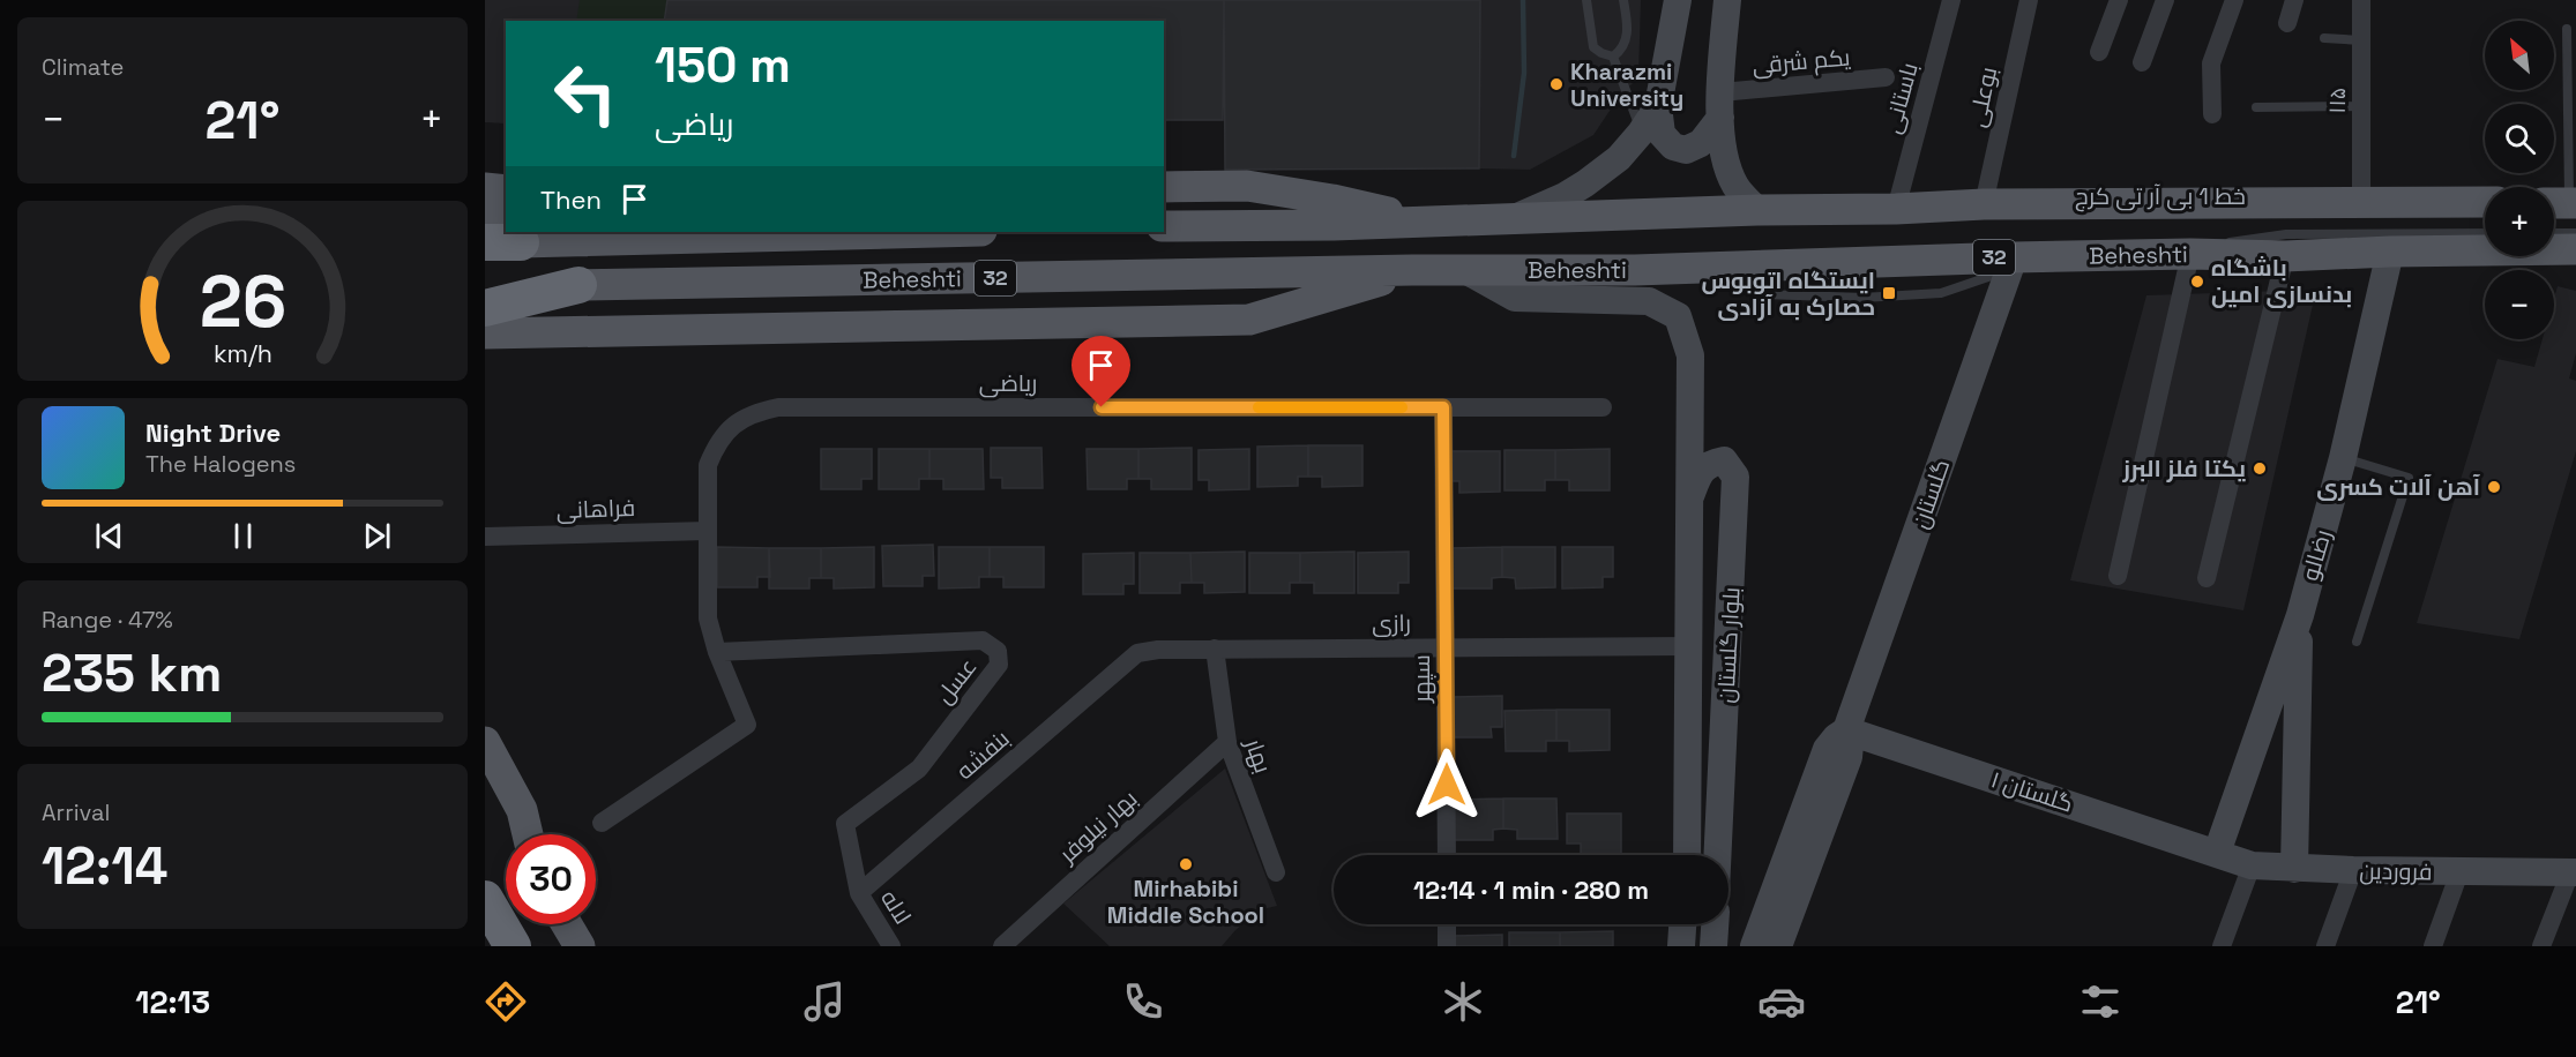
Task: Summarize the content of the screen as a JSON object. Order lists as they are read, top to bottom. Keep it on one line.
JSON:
{"streets":{"highway":["32"],"main road":["Beheshti"],"street":["یکم شرقی","بوعلی","باستانی","۱۱۵","ریاضی","گلستان","فراهانی","رضالو","رازی","بلوار گلستان","سپهر","عسل","بنفشه","بهار","گلستان ۱","بهار نیلوفر","فروردین","لاله"],"lane":["خط 1 بی آر تی کرج"]},"crossings":[["خط 1 بی آر تی کرج","Beheshti"],["Beheshti","32"],["Beheshti","گلستان"],["Beheshti","رضالو"],["Beheshti","بلوار گلستان"],["ریاضی","فراهانی"],["ریاضی","سپهر"],["ریاضی","عسل"],["گلستان","گلستان ۱"],["رضالو","گلستان ۱"],["رضالو","فروردین"],["رازی","بلوار گلستان"],["رازی","سپهر"],["رازی","بنفشه"],["رازی","بهار"],["عسل","بنفشه"],["عسل","لاله"],["بنفشه","لاله"],["بهار","بهار نیلوفر"],["گلستان ۱","فروردین"]],"places":{"other":["Kharazmi University","باشگاه بدنسازی امین","یکتا فلز البرز","آهن آلات کسری","Mirhabibi Middle School"],"transit":["ایستگاه اتوبوس حصارک به آزادی"]},"north":"top left","page":{"tile":["Climate",["Range · 47%","235 km"],["Arrival","12:14"]],"map_buttons":["+","−"],"turn":["150 m","ریاضی"],"heat":["−","21°","+"],"then":"Then","song":["Night Drive","The Halogens"],"limit":"30","trip":"12:14 · 1 min · 280 m","tabs":["12:13","21°"],"gauge":["26","km/h"]}}
